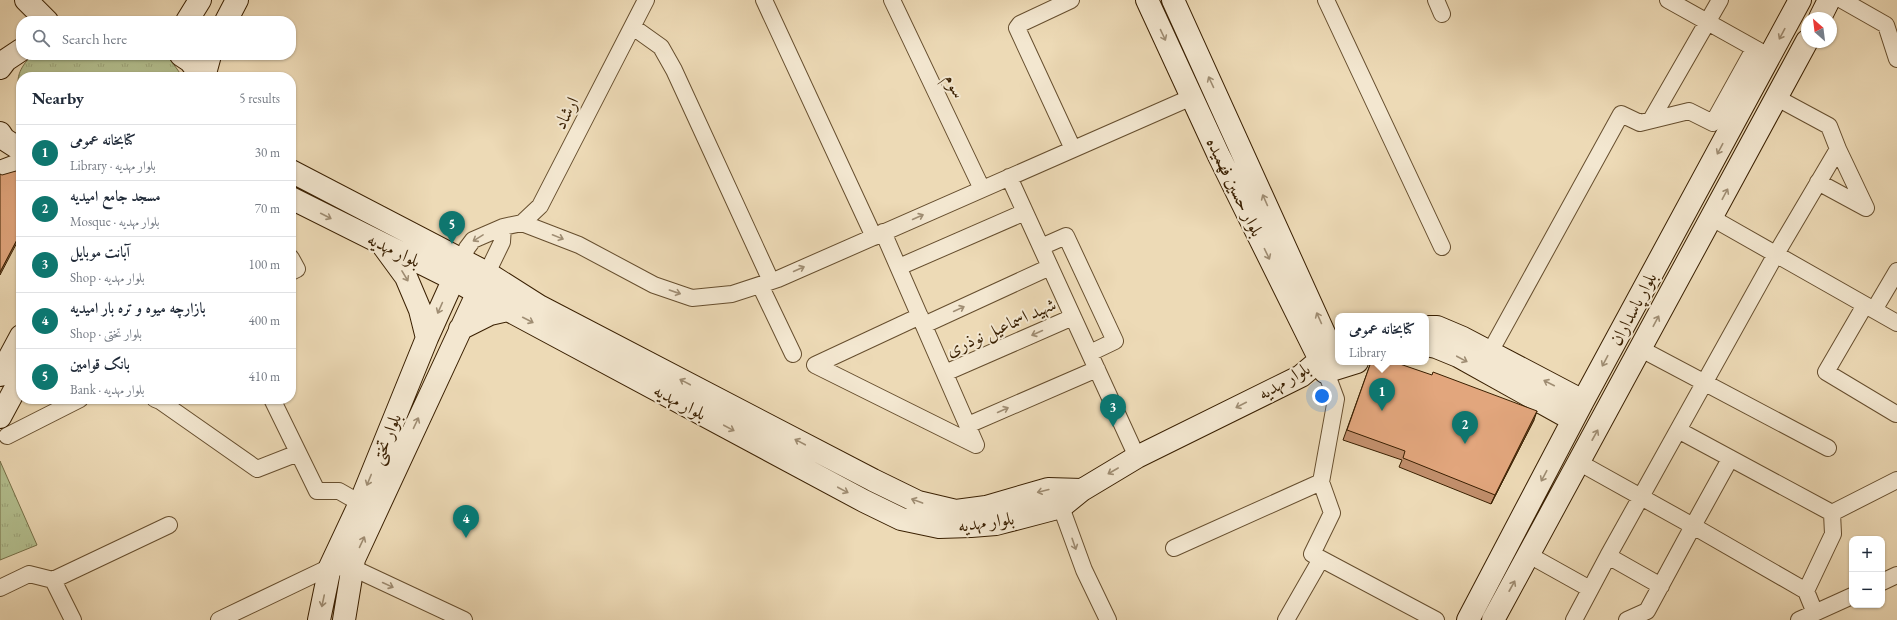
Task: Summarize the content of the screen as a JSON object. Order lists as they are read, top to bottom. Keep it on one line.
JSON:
{"streets":{"street":["سوم","ارشاد","بلوار حسین فهمیده","بلوار مهدیه","بلوار پاسداران","شهید اسماعیل نوذری","بلوار تختی"]},"crossings":[["ارشاد","بلوار مهدیه"],["ارشاد","بلوار تختی"],["بلوار مهدیه","بلوار تختی"]],"north":"top left","page":{"search":"Search here","heading":["Nearby","5 results"],"list":[{"mark":"1","name":"کتابخانه عمومی","note":"Library · بلوار مهدیه","value":"30 m"},{"mark":"2","name":"مسجد جامع امیدیه","note":"Mosque · بلوار مهدیه","value":"70 m"},{"mark":"3","name":"آبانت موبایل","note":"Shop · بلوار مهدیه","value":"100 m"},{"mark":"4","name":"بازارچه میوه و تره بار امیدیه","note":"Shop · بلوار تختی","value":"400 m"},{"mark":"5","name":"بانک قوامین","note":"Bank · بلوار مهدیه","value":"410 m"}],"pins":["5","1","3","2","4"],"popup":["کتابخانه عمومی","Library"],"map_buttons":["+","−"]}}
